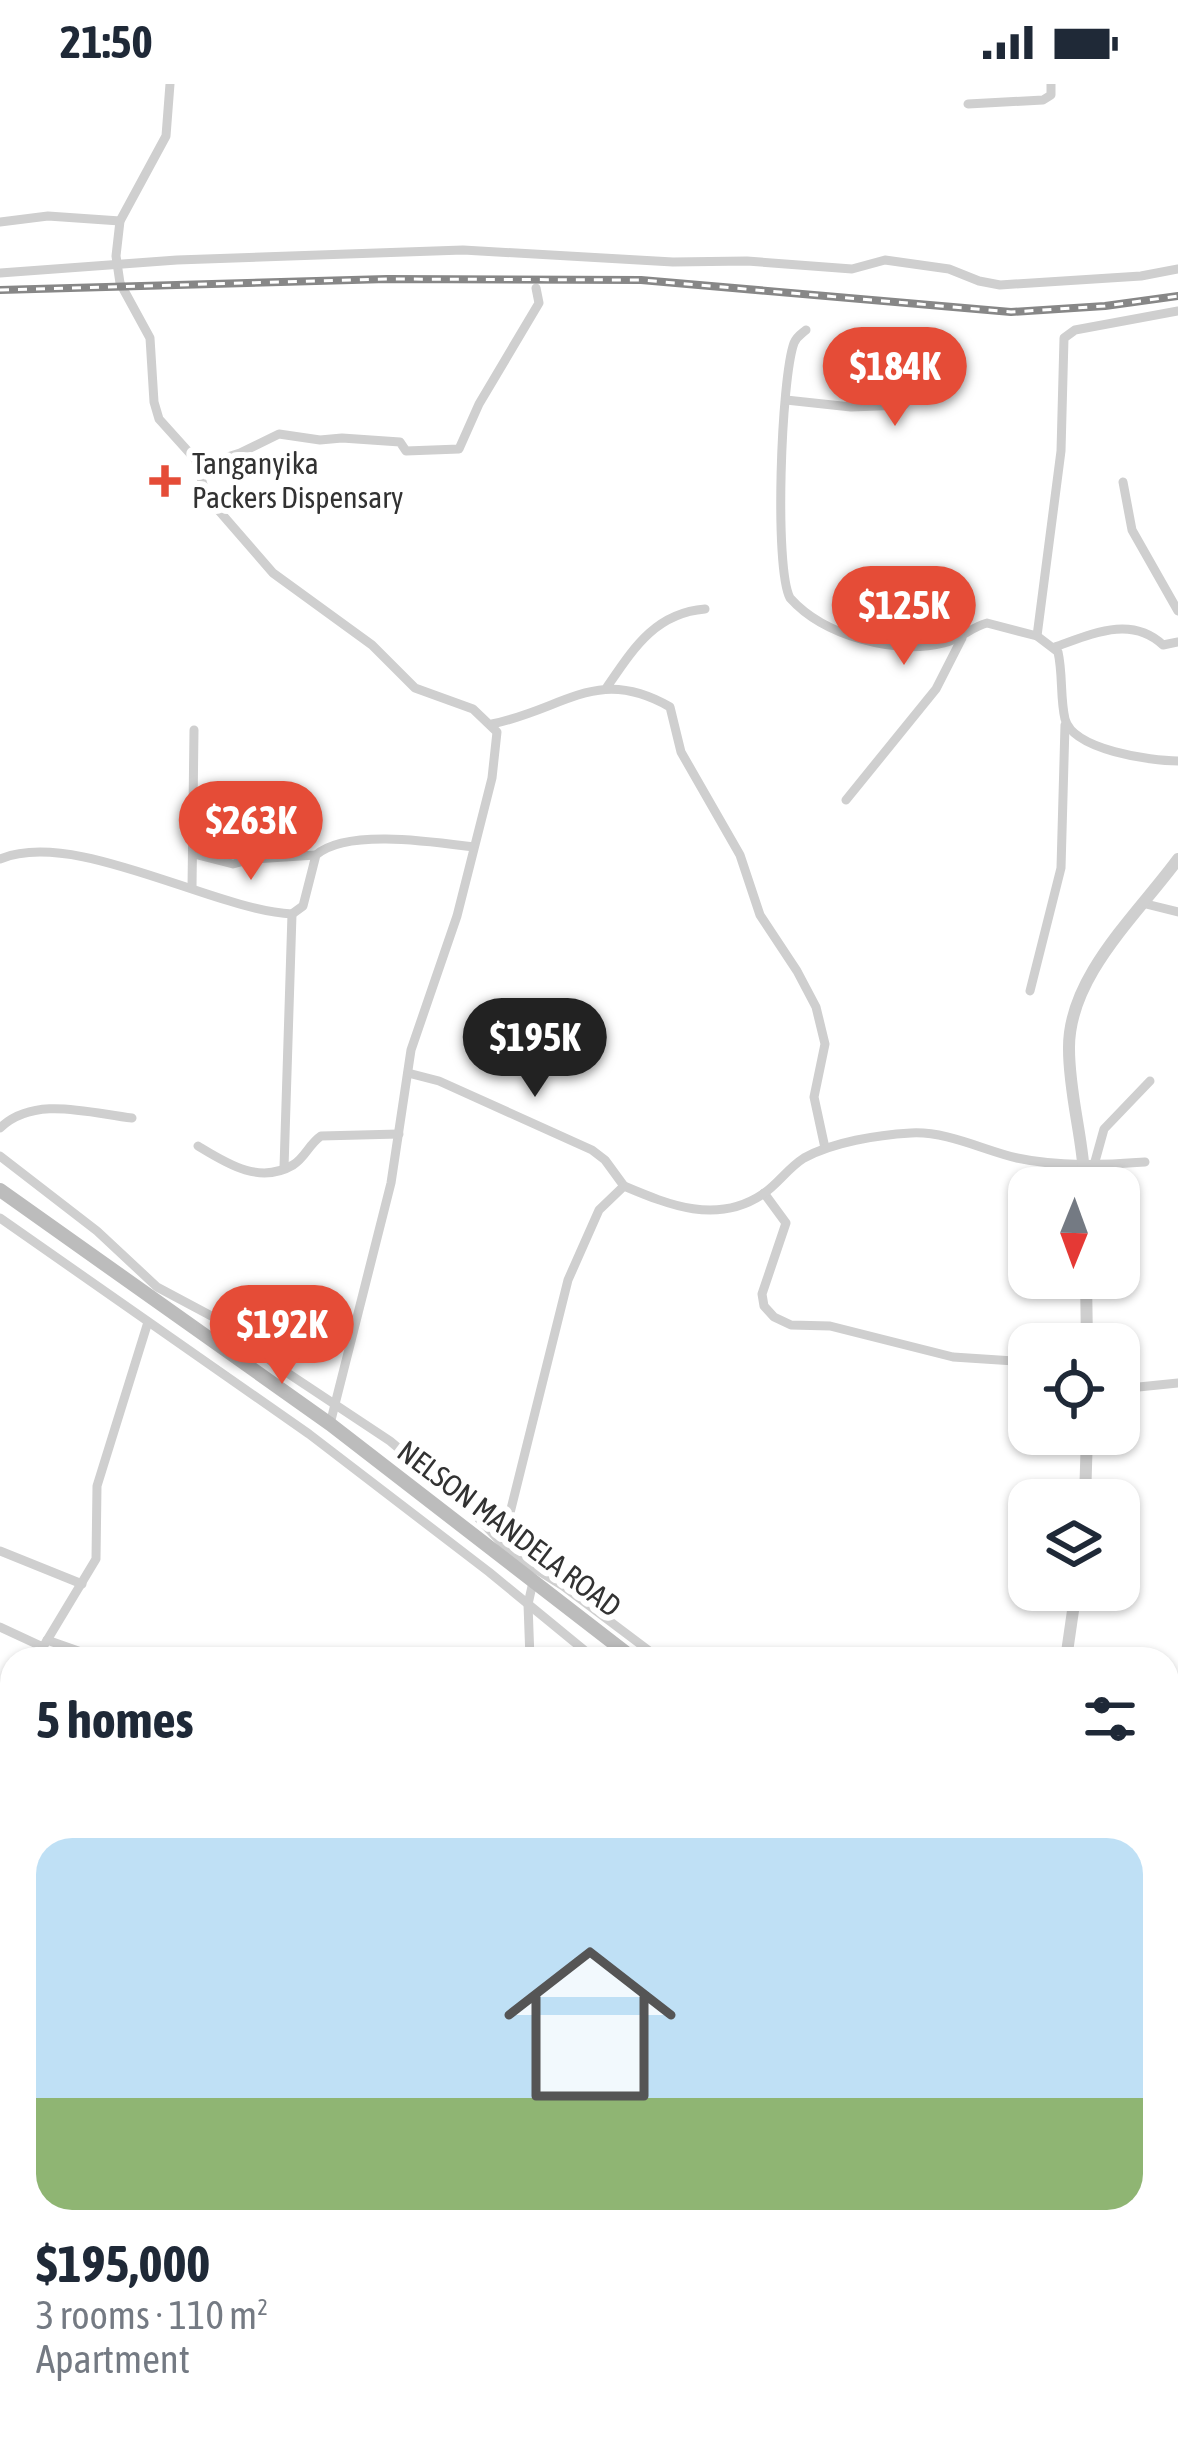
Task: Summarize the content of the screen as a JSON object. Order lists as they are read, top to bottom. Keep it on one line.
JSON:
{"streets":{"main road":["NELSON MANDELA ROAD"]},"places":{"health":["Tanganyika Packers Dispensary"]},"north":"bottom","page":{"status":"21:50","price":["$184K","$125K","$263K","$195K","$192K"],"heading":"5 homes","list":[{"name":"$195,000","note":"3 rooms · 110 m² · Apartment"}]}}
